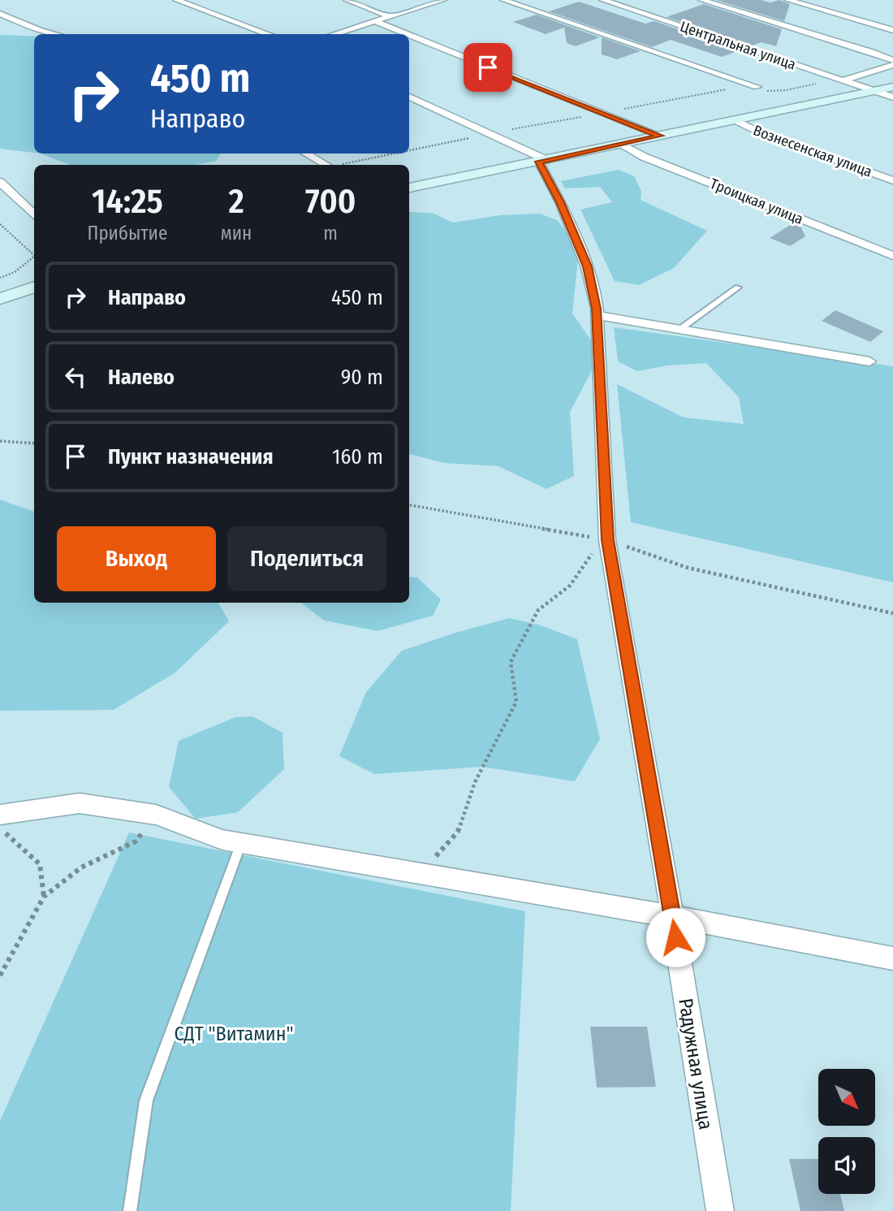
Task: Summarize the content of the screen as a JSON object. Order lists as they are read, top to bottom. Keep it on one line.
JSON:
{"streets":{"street":["Центральная улица","Вознесенская улица","Троицкая улица","Радужная улица"]},"parks":["СДТ \"Витамин\""],"north":"bottom right","page":{"turn":["450 m","Направо"],"eta":["14:25","Прибытие","2","мин","700","m"],"list":[{"name":"Направо","value":"450 m"},{"name":"Налево","value":"90 m"},{"name":"Пункт назначения","value":"160 m"}],"buttons":["Выход","Поделиться"]}}
